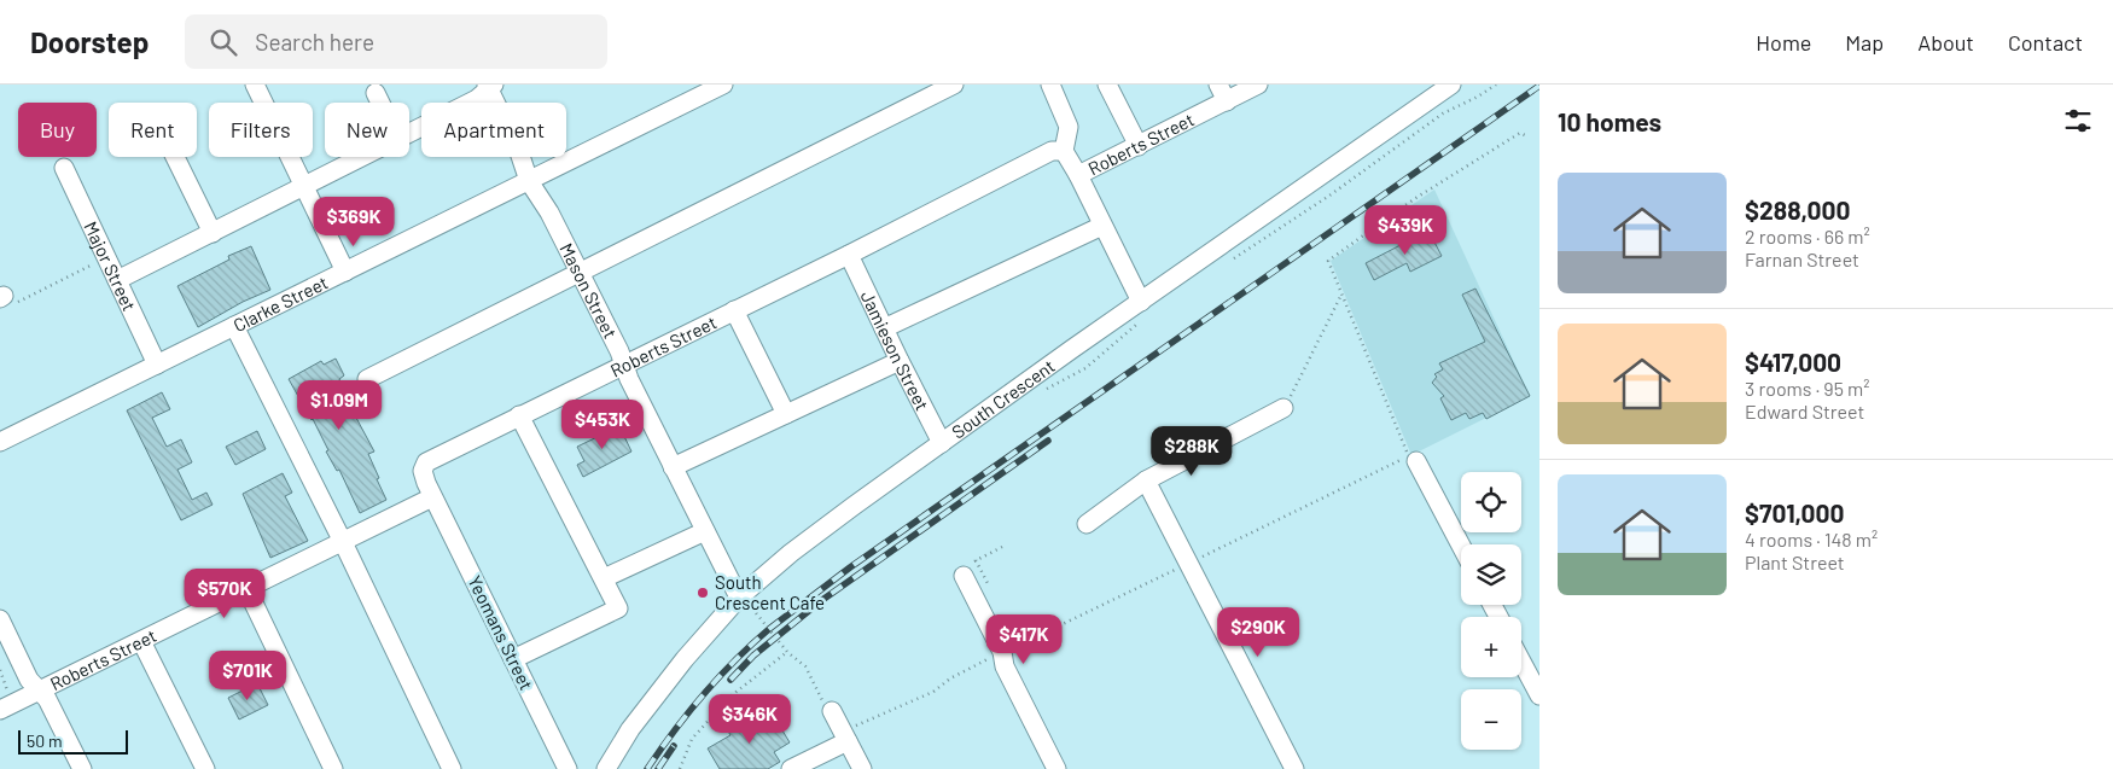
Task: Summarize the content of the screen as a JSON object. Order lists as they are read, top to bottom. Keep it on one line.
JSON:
{"streets":{"street":["Roberts Street","Major Street","Mason Street","Clarke Street","Jamieson Street","South Crescent","Yeomans Street"]},"crossings":[["Roberts Street","Mason Street"],["Roberts Street","Jamieson Street"],["Roberts Street","Yeomans Street"],["Major Street","Clarke Street"],["Mason Street","Clarke Street"],["Mason Street","South Crescent"],["Jamieson Street","South Crescent"]],"places":["South Crescent Cafe"],"scale_bar":"50 m","page":{"header":"Doorstep","search":"Search here","nav":["Home","Map","About","Contact"],"heading":"10 homes","chip":["Buy","Rent","Filters","New","Apartment"],"list":[{"name":"$288,000","note":"2 rooms · 66 m² · Farnan Street"},{"name":"$417,000","note":"3 rooms · 95 m² · Edward Street"},{"name":"$701,000","note":"4 rooms · 148 m² · Plant Street"}],"price":["$369K","$439K","$1.09M","$453K","$288K","$570K","$290K","$417K","$701K","$346K"],"map_buttons":["+","−"],"scale":"50 m"}}
